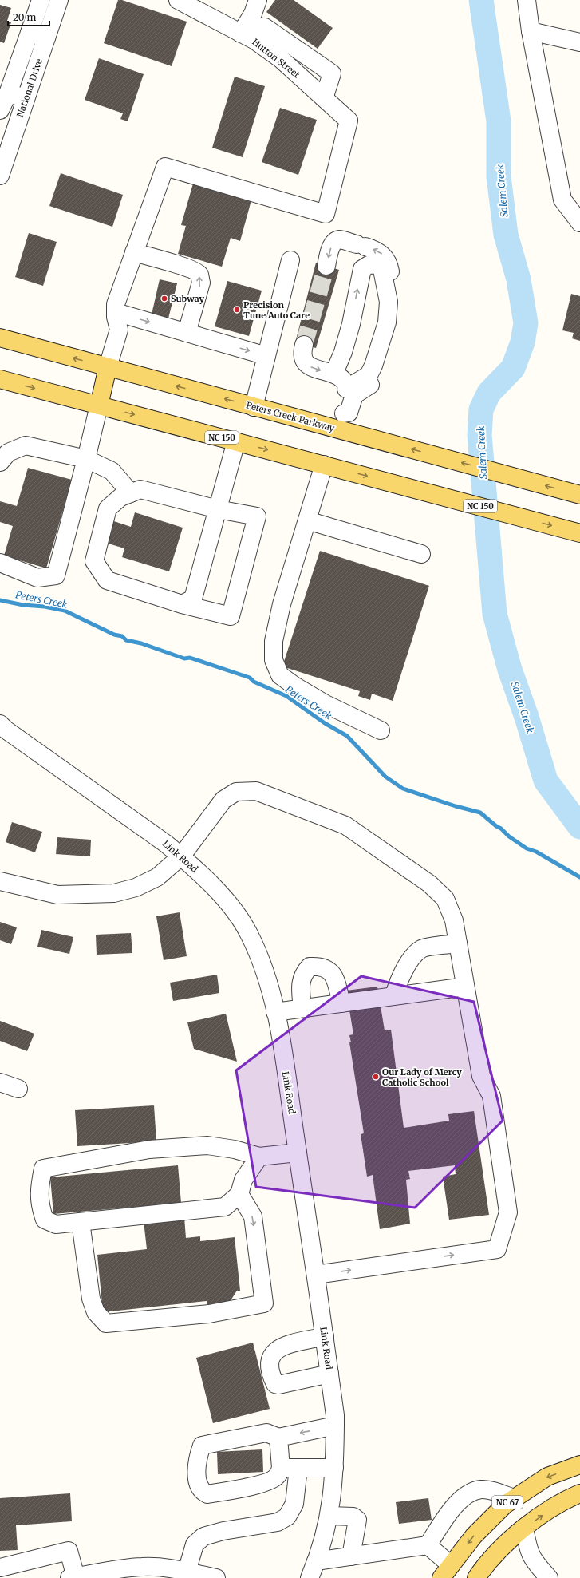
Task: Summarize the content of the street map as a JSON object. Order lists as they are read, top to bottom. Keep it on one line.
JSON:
{"streets":{"main road":["Peters Creek Parkway","NC 150","NC 67"],"street":["Hutton Street","National Drive","Link Road"]},"water":["Salem Creek","Peters Creek"],"places":["Subway","Precision Tune Auto Care","Our Lady of Mercy Catholic School"],"scale_bar":"20 m"}
